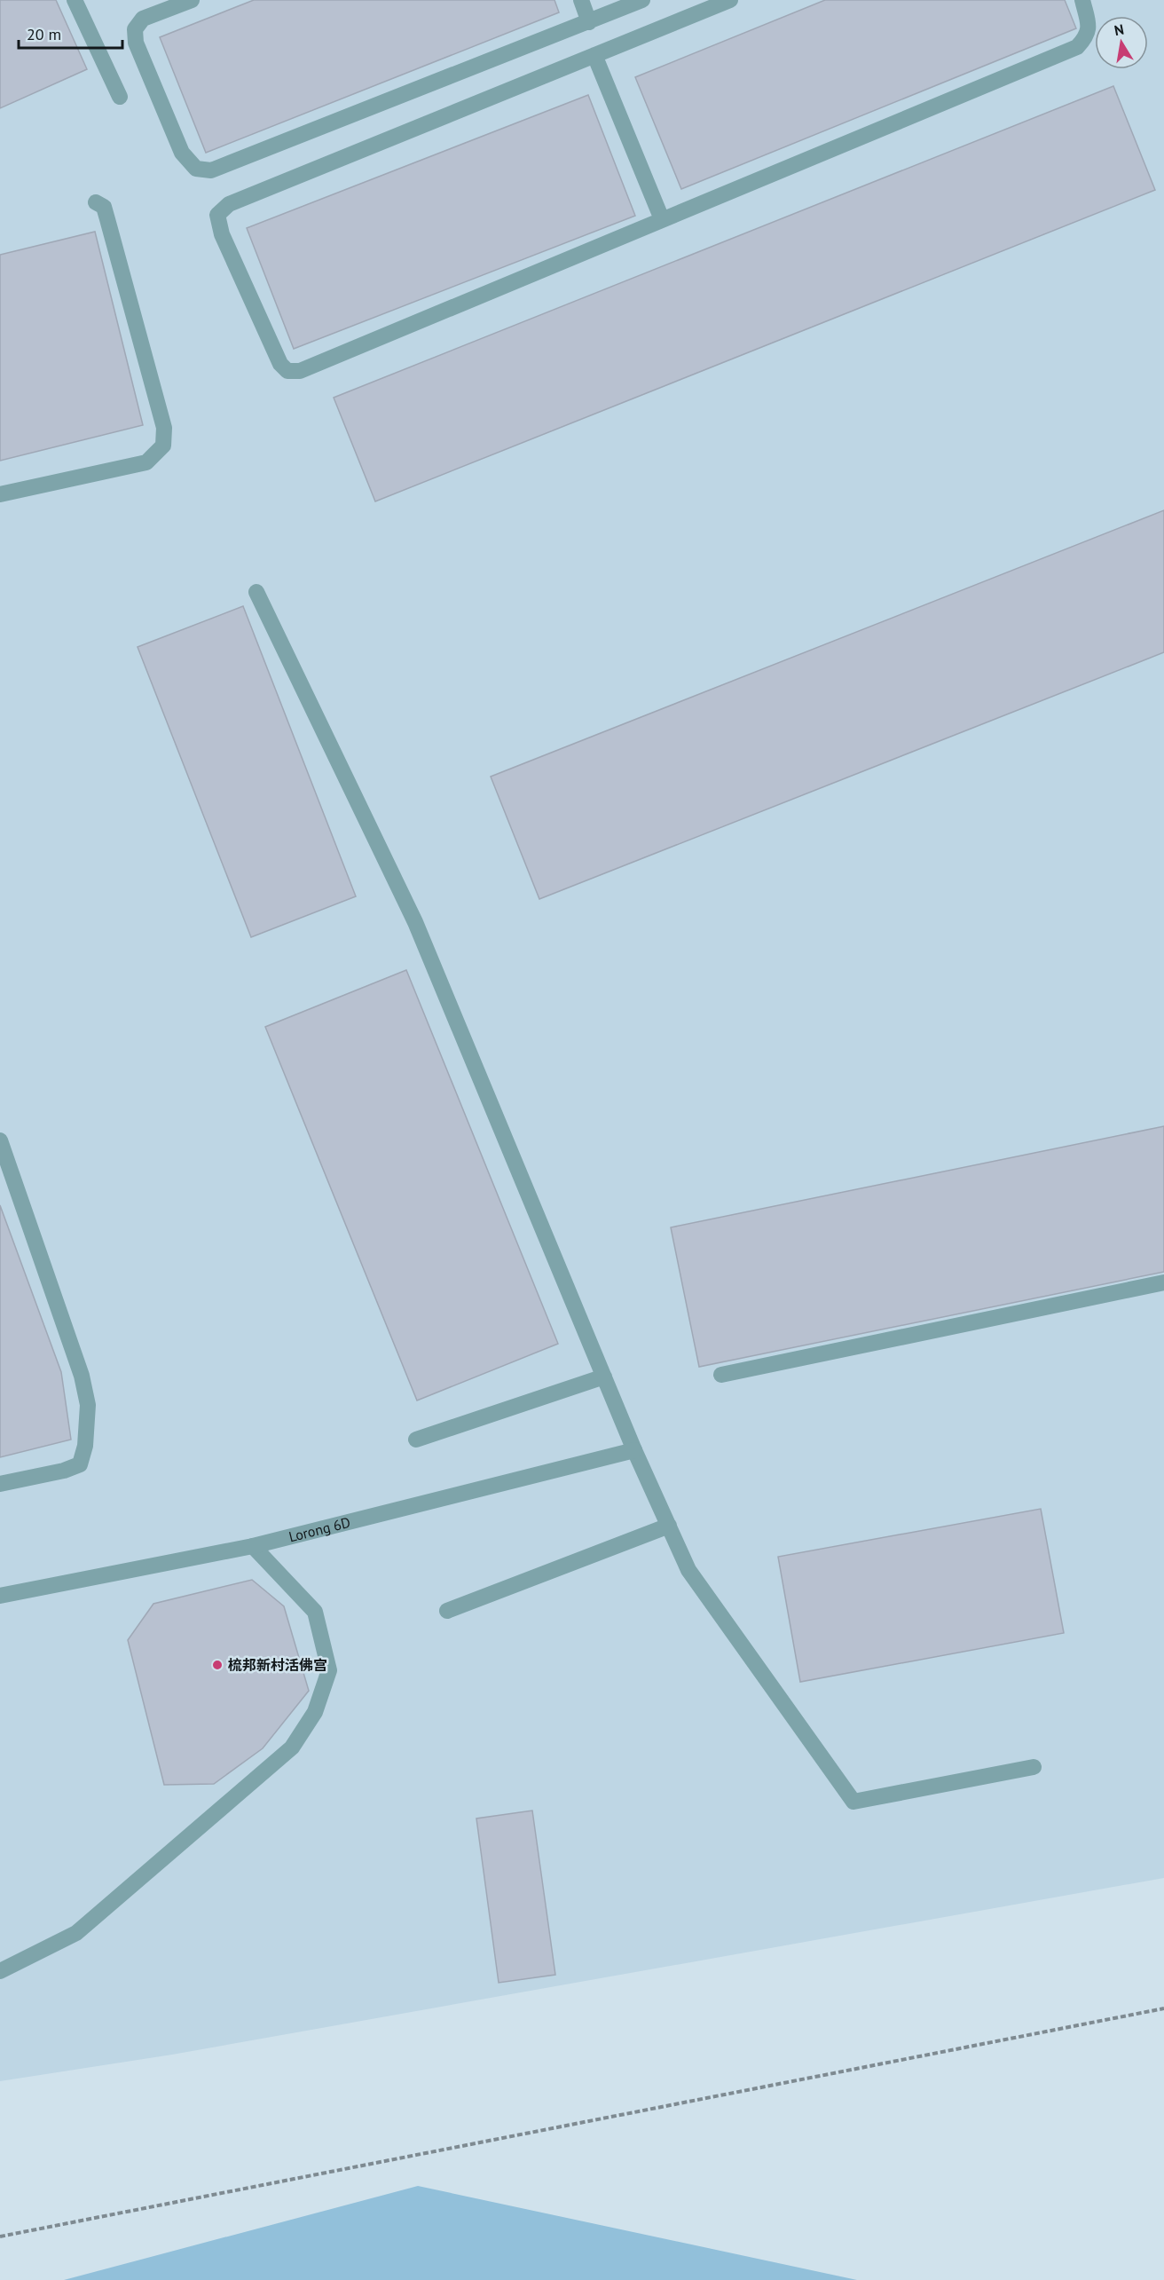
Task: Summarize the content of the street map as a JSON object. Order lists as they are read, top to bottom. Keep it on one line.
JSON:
{"streets":{"street":["Lorong 6D"]},"places":["梳邦新村活佛宫"],"scale_bar":"20 m","north":"top"}
